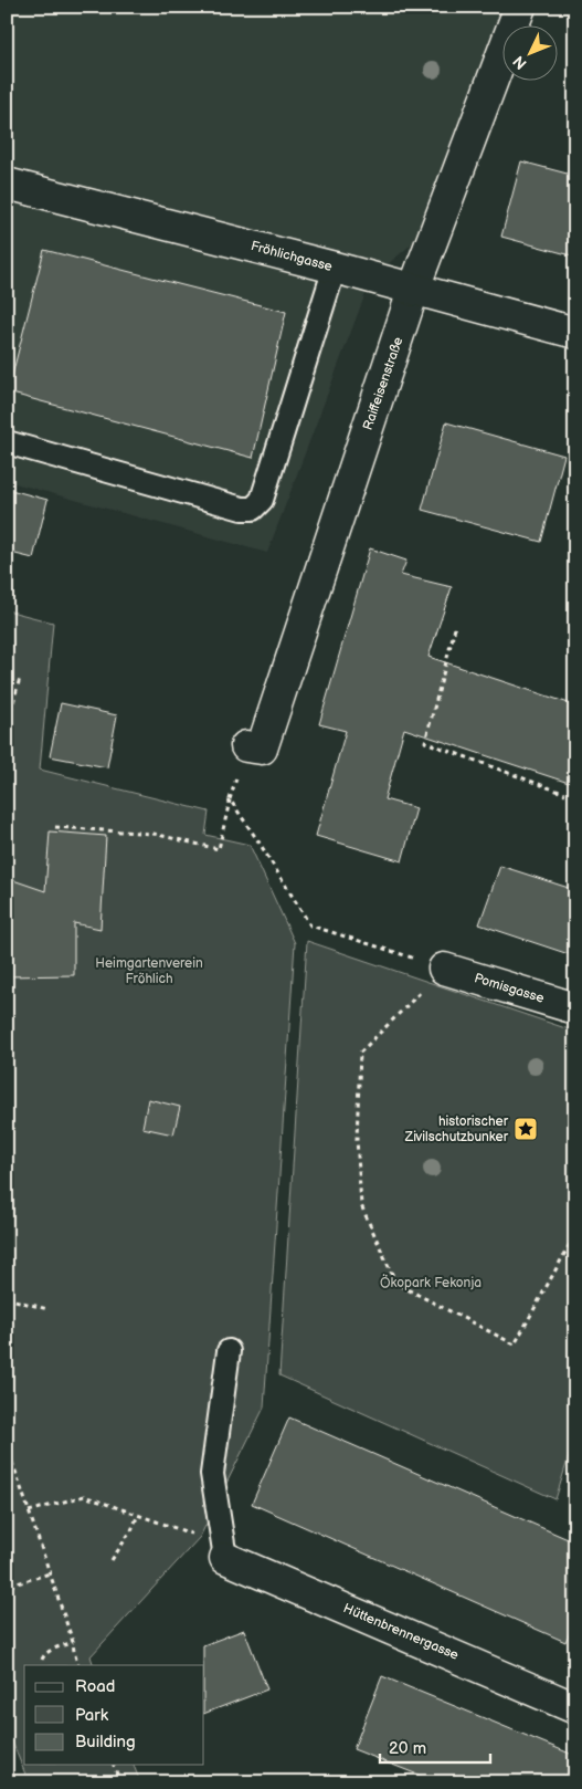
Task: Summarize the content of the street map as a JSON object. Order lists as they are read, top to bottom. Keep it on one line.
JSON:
{"streets":{"street":["Fröhlichgasse","Raiffeisenstraße","Pomisgasse","Hüttenbrennergasse"]},"crossings":[["Fröhlichgasse","Raiffeisenstraße"]],"parks":["Heimgartenverein Fröhlich","Ökopark Fekonja"],"places":{"place":["historischer Zivilschutzbunker"]},"legend":["Road","Park","Building"],"scale_bar":"20 m","north":"bottom left"}
